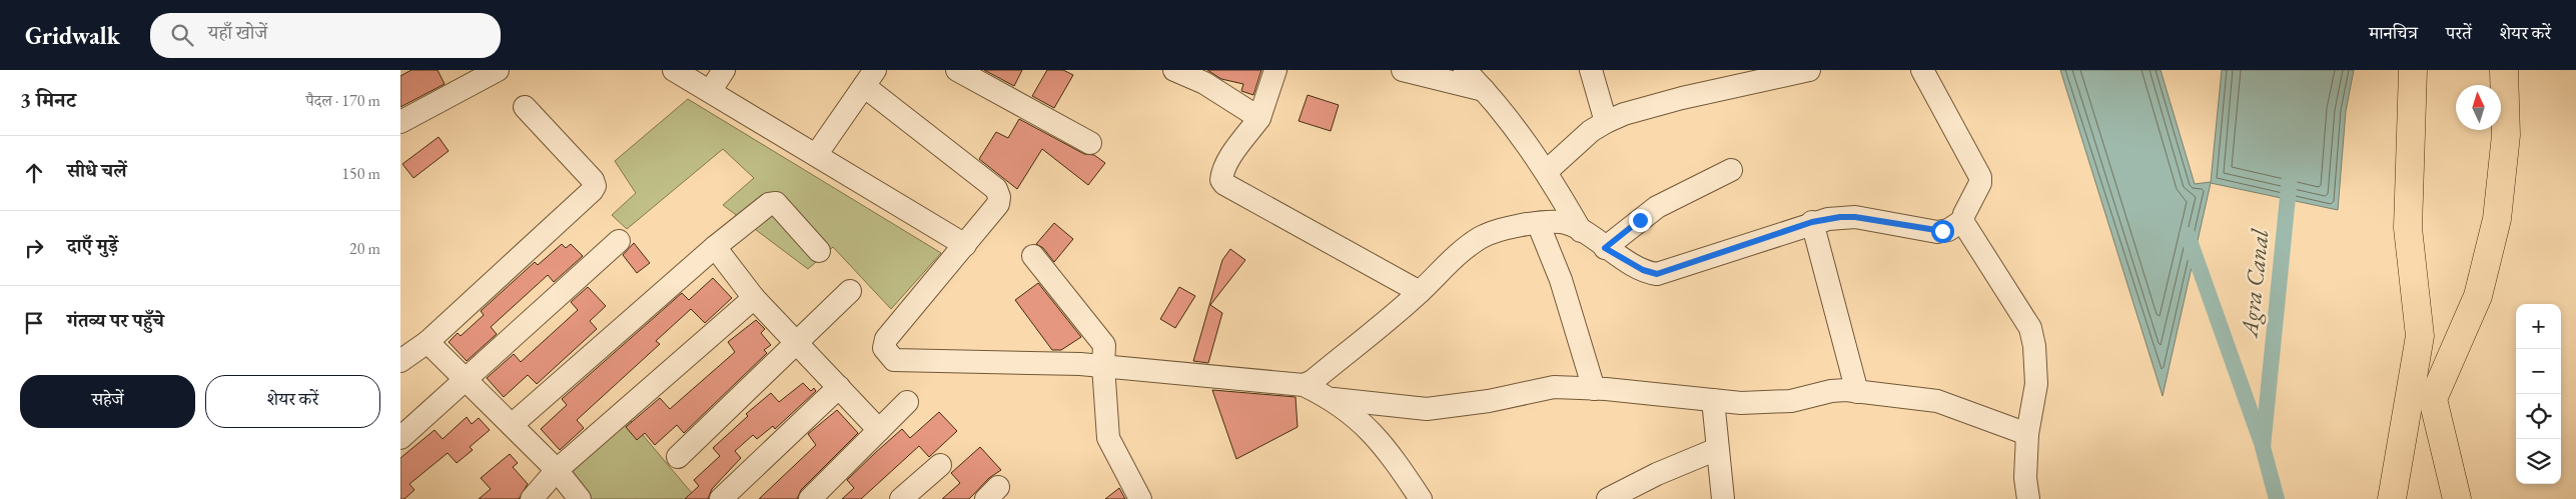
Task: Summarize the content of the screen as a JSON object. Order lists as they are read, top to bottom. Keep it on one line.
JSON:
{"water":["Agra Canal"],"north":"top","page":{"header":"Gridwalk","search":"यहाँ खोजें","nav":["मानचित्र","परतें","शेयर करें"],"heading":["3 मिनट","पैदल · 170 m"],"list":[["सीधे चलें","150 m"],["दाएँ मुड़ें","20 m"],"गंतव्य पर पहुँचे"],"map_buttons":["+","−"],"buttons":["सहेजें","शेयर करें"]}}
